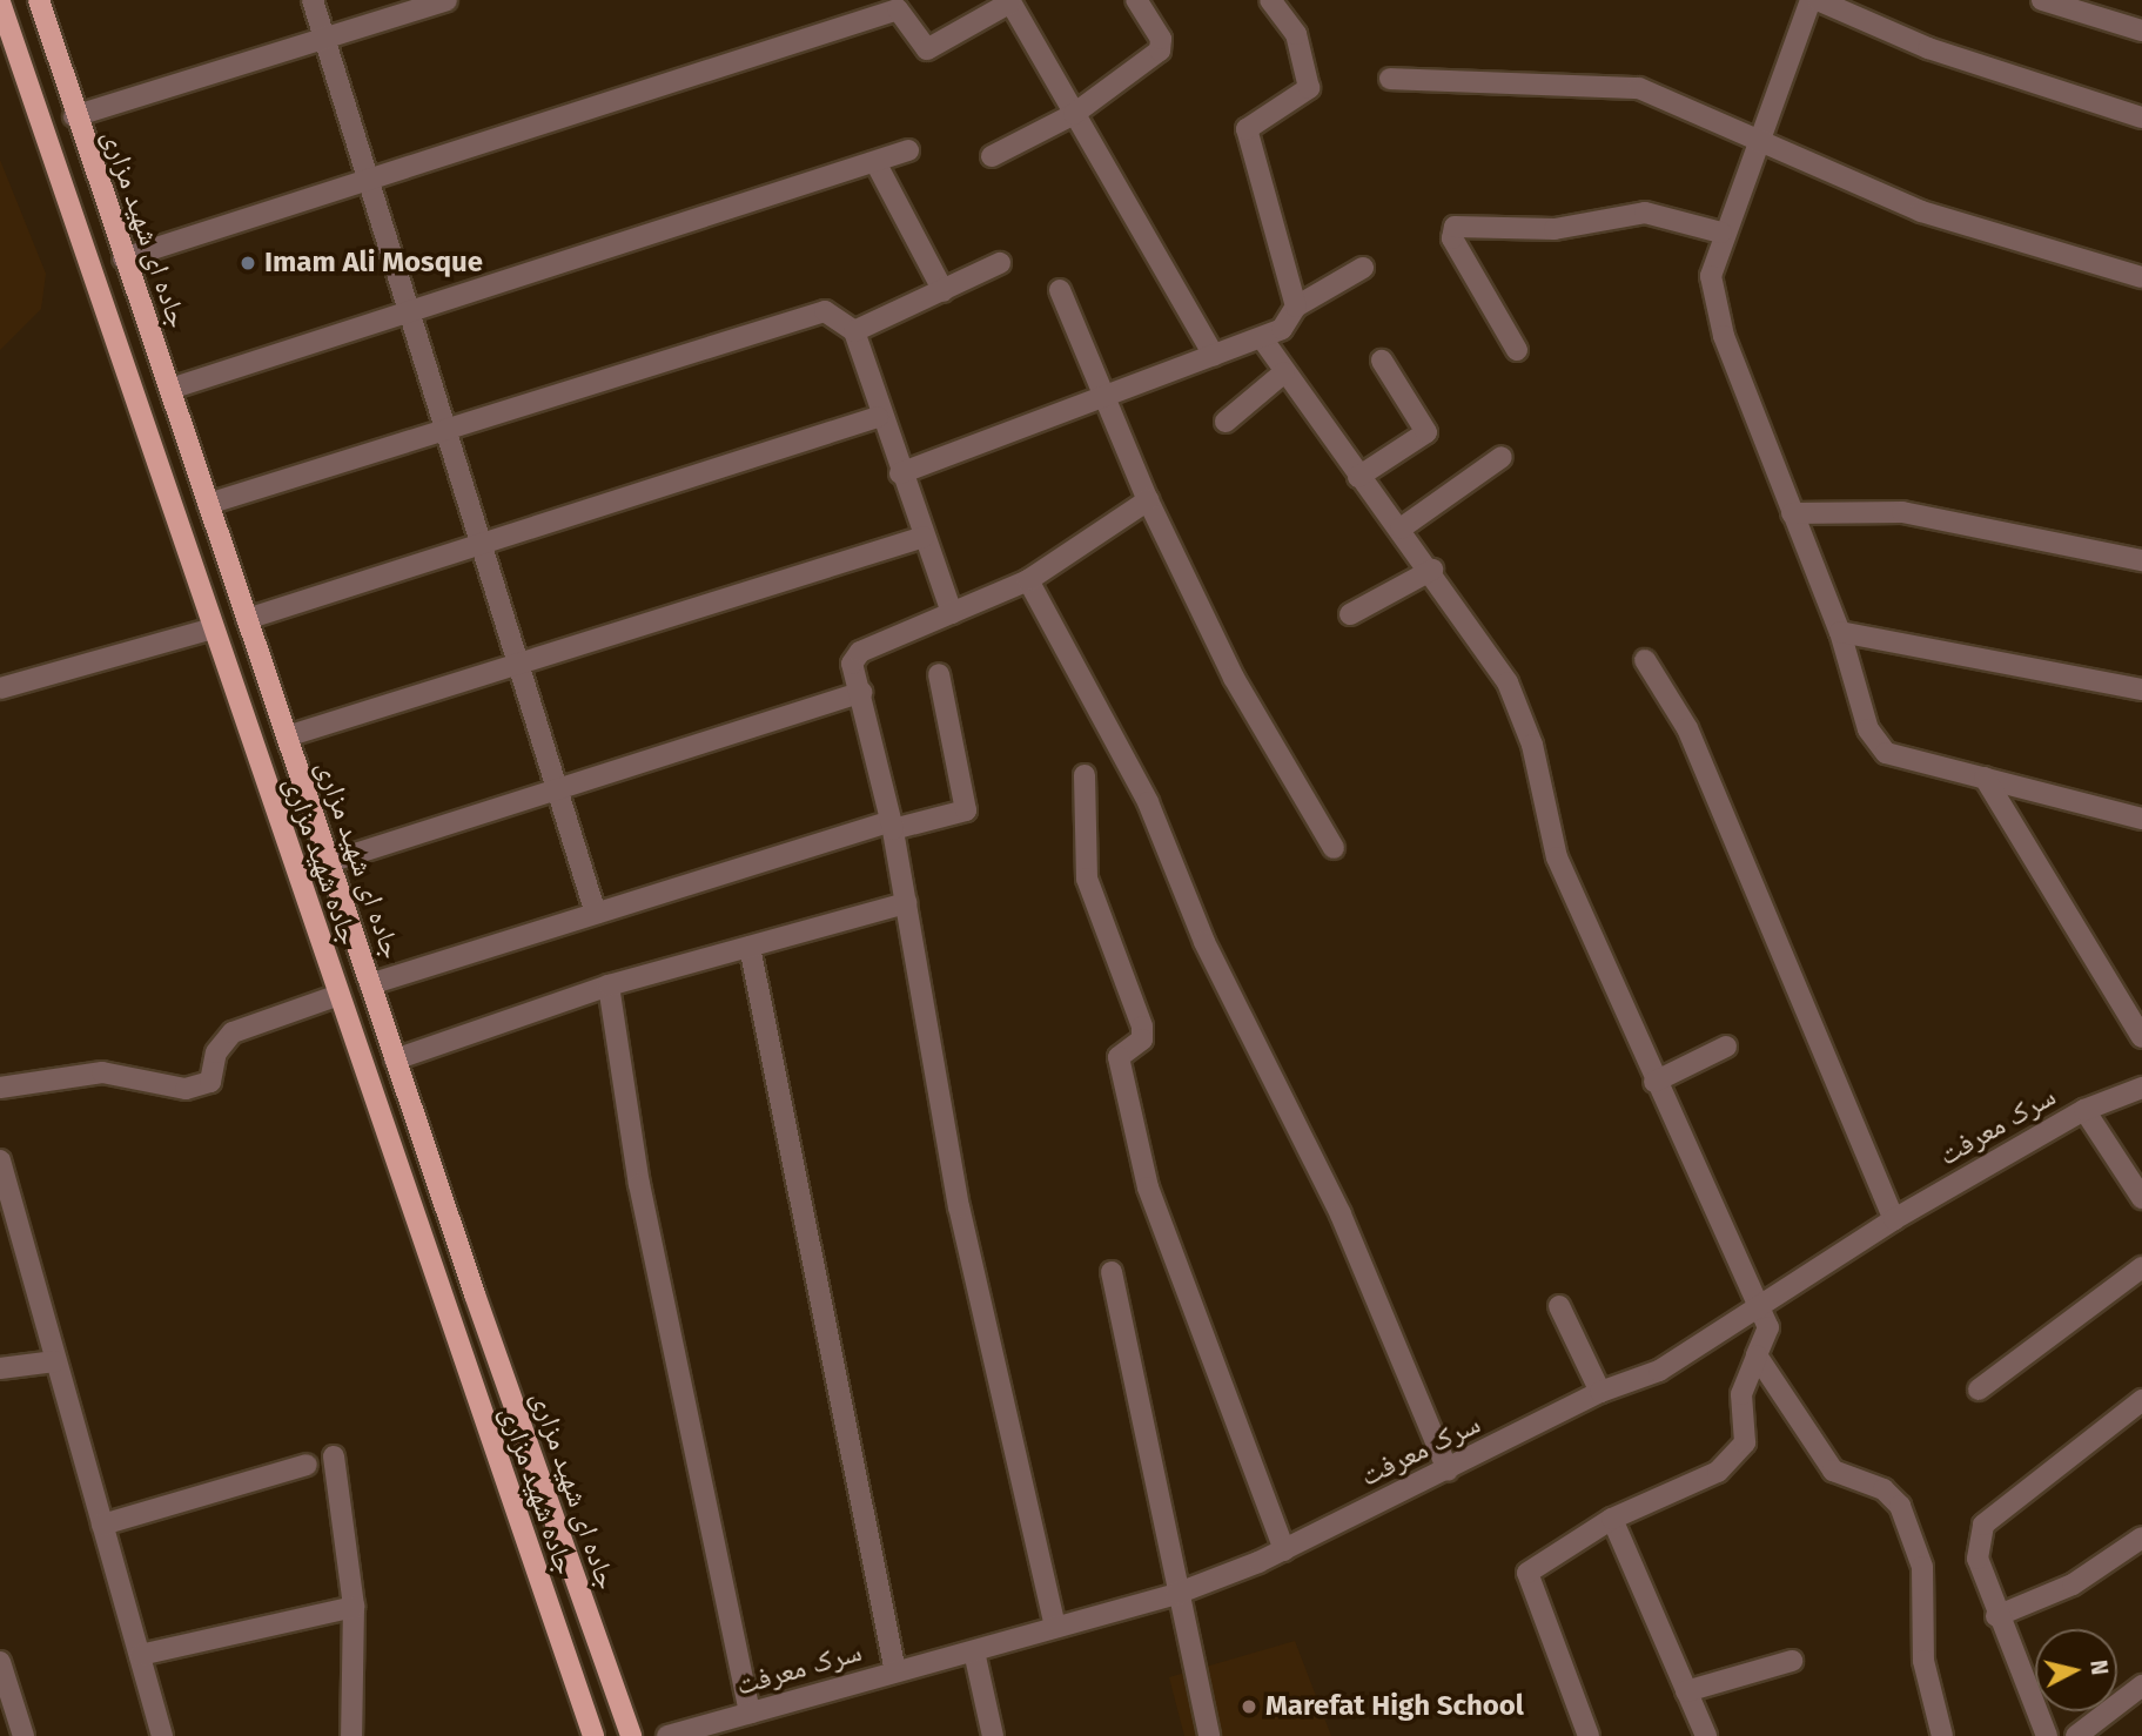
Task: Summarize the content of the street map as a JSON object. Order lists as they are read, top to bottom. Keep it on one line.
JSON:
{"streets":{"main road":["جاده ای شهید مزاری","جاده شهید مزاری"],"street":["سرک معرفت"]},"places":["Imam Ali Mosque","Marefat High School"],"north":"right"}
